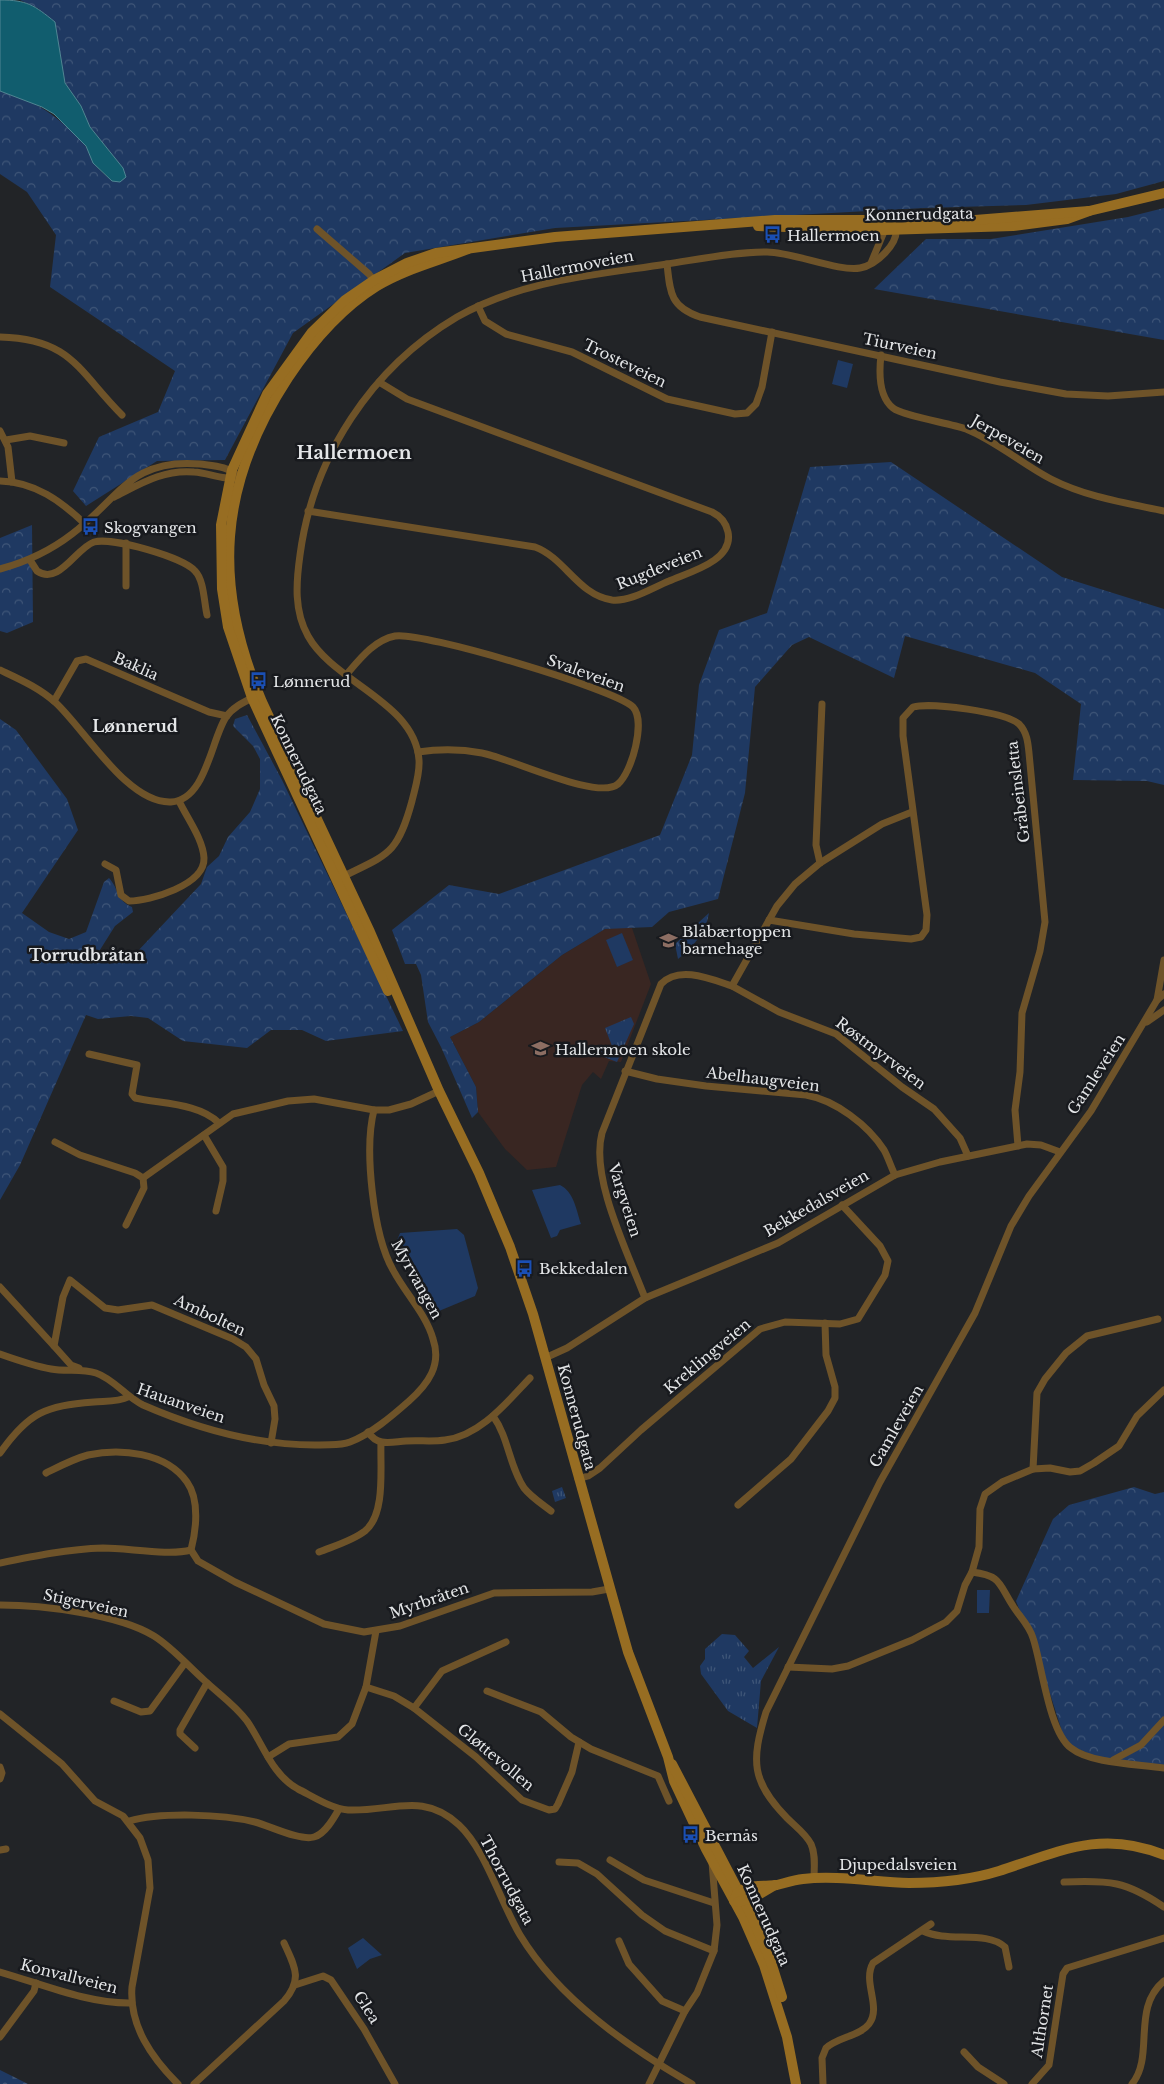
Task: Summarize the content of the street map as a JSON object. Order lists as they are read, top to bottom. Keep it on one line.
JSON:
{"streets":{"main road":["Konnerudgata","Djupedalsveien"],"street":["Hallermoveien","Tiurveien","Trosteveien","Jerpeveien","Rugdeveien","Baklia","Svaleveien","Gråbeinsletta","Røstmyrveien","Gamleveien","Abelhaugveien","Vargveien","Bekkedalsveien","Myrvangen","Ambolten","Kreklingveien","Hauanveien","Myrbråten","Stigerveien","Gløttevollen","Thorrudgata","Konvallveien","Glea","Althornet"]},"crossings":[["Konnerudgata","Hallermoveien"],["Konnerudgata","Bekkedalsveien"],["Konnerudgata","Kreklingveien"],["Konnerudgata","Myrbråten"],["Konnerudgata","Djupedalsveien"],["Hallermoveien","Tiurveien"],["Hallermoveien","Trosteveien"],["Hallermoveien","Rugdeveien"],["Hallermoveien","Svaleveien"],["Tiurveien","Trosteveien"],["Tiurveien","Jerpeveien"],["Gråbeinsletta","Bekkedalsveien"],["Røstmyrveien","Vargveien"],["Røstmyrveien","Bekkedalsveien"],["Gamleveien","Bekkedalsveien"],["Gamleveien","Djupedalsveien"],["Abelhaugveien","Vargveien"],["Abelhaugveien","Bekkedalsveien"],["Vargveien","Bekkedalsveien"],["Bekkedalsveien","Kreklingveien"],["Myrvangen","Hauanveien"],["Ambolten","Hauanveien"],["Stigerveien","Thorrudgata"]],"districts":["Hallermoen","Lønnerud","Torrudbråtan"],"places":{"bus stop":["Hallermoen","Skogvangen","Lønnerud","Bekkedalen","Bernås"],"school or university":["Blåbærtoppen barnehage","Hallermoen skole"]}}
